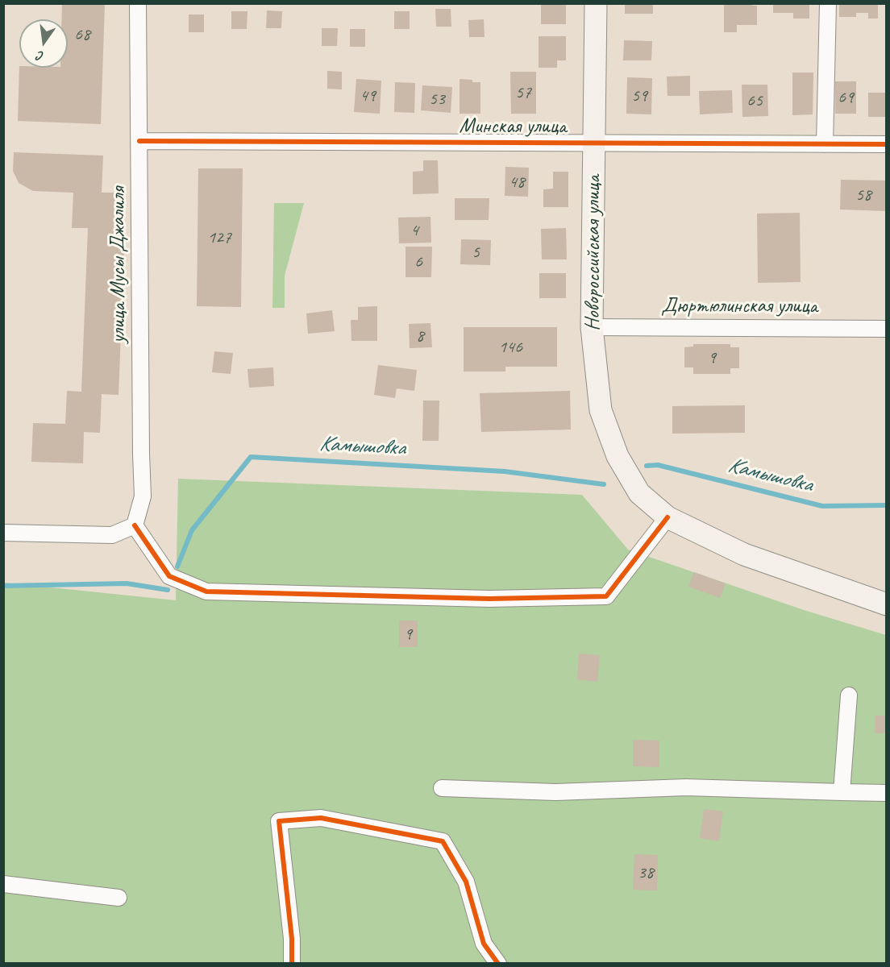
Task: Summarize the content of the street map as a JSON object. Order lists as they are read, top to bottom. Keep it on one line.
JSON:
{"streets":{"main road":["Новороссийская улица"],"street":["Минская улица","улица Мусы Джалиля","Дюртюлинская улица"]},"crossings":[["Минская улица","Новороссийская улица"],["Минская улица","улица Мусы Джалиля"],["Новороссийская улица","Дюртюлинская улица"]],"water":["Камышовка"],"house_numbers":["68","57","49","59","69","53","65","48","58","4","127","5","6","8","146","9","9","38"],"north":"bottom"}
